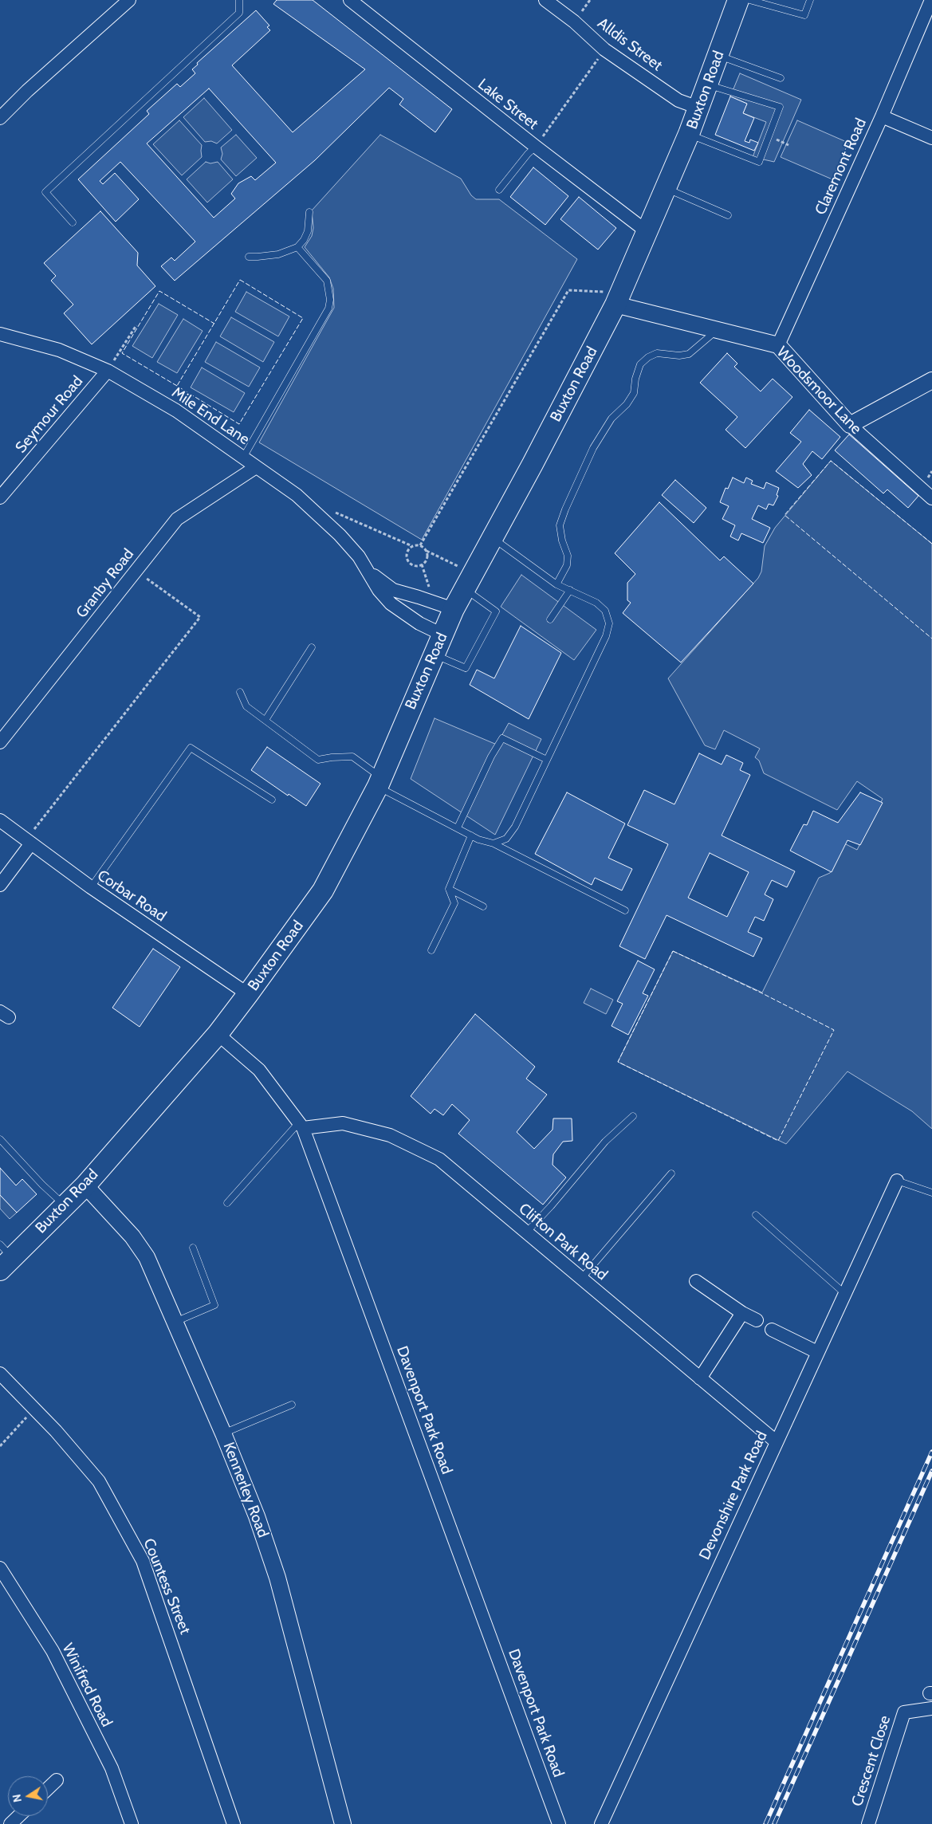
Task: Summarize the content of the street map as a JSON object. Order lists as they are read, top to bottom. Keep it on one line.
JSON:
{"streets":{"highway":["Buxton Road"],"street":["Alldis Street","Lake Street","Claremont Road","Woodsmoor Lane","Seymour Road","Mile End Lane","Granby Road","Corbar Road","Clifton Park Road","Davenport Park Road","Kennerley Road","Devonshire Park Road","Countess Street","Winifred Road","Crescent Close"]},"crossings":[["Alldis Street","Buxton Road"],["Buxton Road","Lake Street"],["Buxton Road","Woodsmoor Lane"],["Buxton Road","Mile End Lane"],["Buxton Road","Corbar Road"],["Buxton Road","Davenport Park Road"],["Buxton Road","Kennerley Road"],["Claremont Road","Woodsmoor Lane"],["Seymour Road","Mile End Lane"],["Mile End Lane","Granby Road"],["Clifton Park Road","Davenport Park Road"],["Clifton Park Road","Devonshire Park Road"]],"north":"left"}
